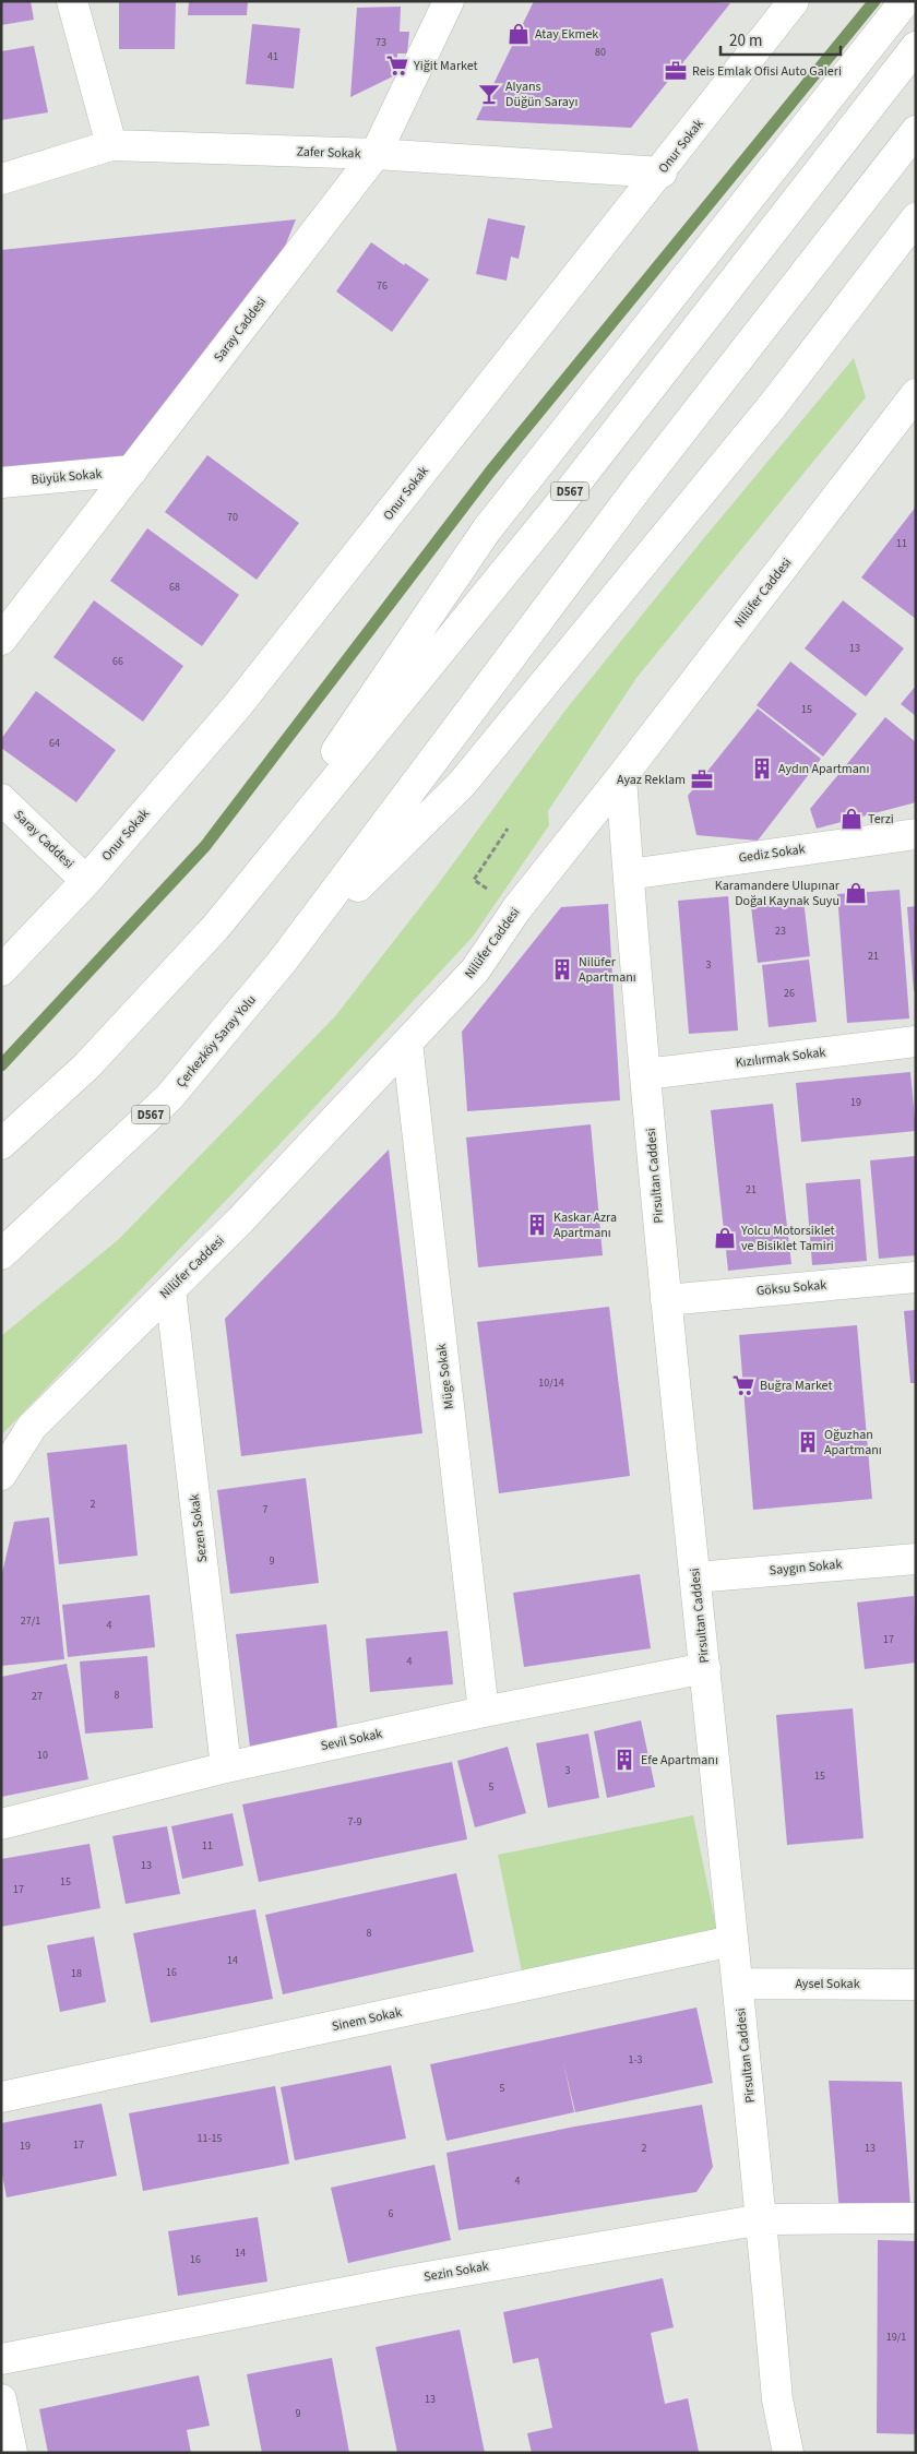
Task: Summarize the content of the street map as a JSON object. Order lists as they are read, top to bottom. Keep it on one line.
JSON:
{"streets":{"main road":["Onur Sokak","Zafer Sokak","Saray Caddesi","Büyük Sokak","D567","Nilüfer Caddesi","Gediz Sokak","Çerkezköy Saray Yolu","Kızılırmak Sokak","Pirsultan Caddesi","Göksu Sokak","Müge Sokak","Sezen Sokak","Saygın Sokak","Sevil Sokak","Aysel Sokak","Sinem Sokak","Sezin Sokak"]},"crossings":[["Onur Sokak","Zafer Sokak"],["Onur Sokak","Saray Caddesi"],["Zafer Sokak","Saray Caddesi"],["Saray Caddesi","Büyük Sokak"],["D567","Çerkezköy Saray Yolu"],["Nilüfer Caddesi","Pirsultan Caddesi"],["Nilüfer Caddesi","Müge Sokak"],["Nilüfer Caddesi","Sezen Sokak"],["Gediz Sokak","Pirsultan Caddesi"],["Kızılırmak Sokak","Pirsultan Caddesi"],["Pirsultan Caddesi","Göksu Sokak"],["Pirsultan Caddesi","Saygın Sokak"],["Pirsultan Caddesi","Sevil Sokak"],["Pirsultan Caddesi","Aysel Sokak"],["Pirsultan Caddesi","Sinem Sokak"],["Pirsultan Caddesi","Sezin Sokak"],["Müge Sokak","Sevil Sokak"],["Sezen Sokak","Sevil Sokak"]],"places":{"shop":["Atay Ekmek","Terzi","Karamandere Ulupınar Doğal Kaynak Suyu","Yolcu Motorsiklet ve Bisiklet Tamiri"],"supermarket":["Yiğit Market","Buğra Market"],"office":["Reis Emlak Ofisi Auto Galeri","Ayaz Reklam"],"bar":["Alyans Düğün Sarayı"],"building":["Aydın Apartmanı","Nilüfer Apartmanı","Kaskar Azra Apartmanı","Oğuzhan Apartmanı","Efe Apartmanı"]},"house_numbers":["73","80","41","76","70","11","68","13","66","15","64","23","21","3","26","19","21","10/14","2","7","9","27/1","4","17","4","8","27","10","3","15","5","7-9","11","13","15","17","8","14","16","18","1-3","5","11-15","17","19","2","13","4","6","14","16","19/1","13","9"],"scale_bar":"20 m"}
